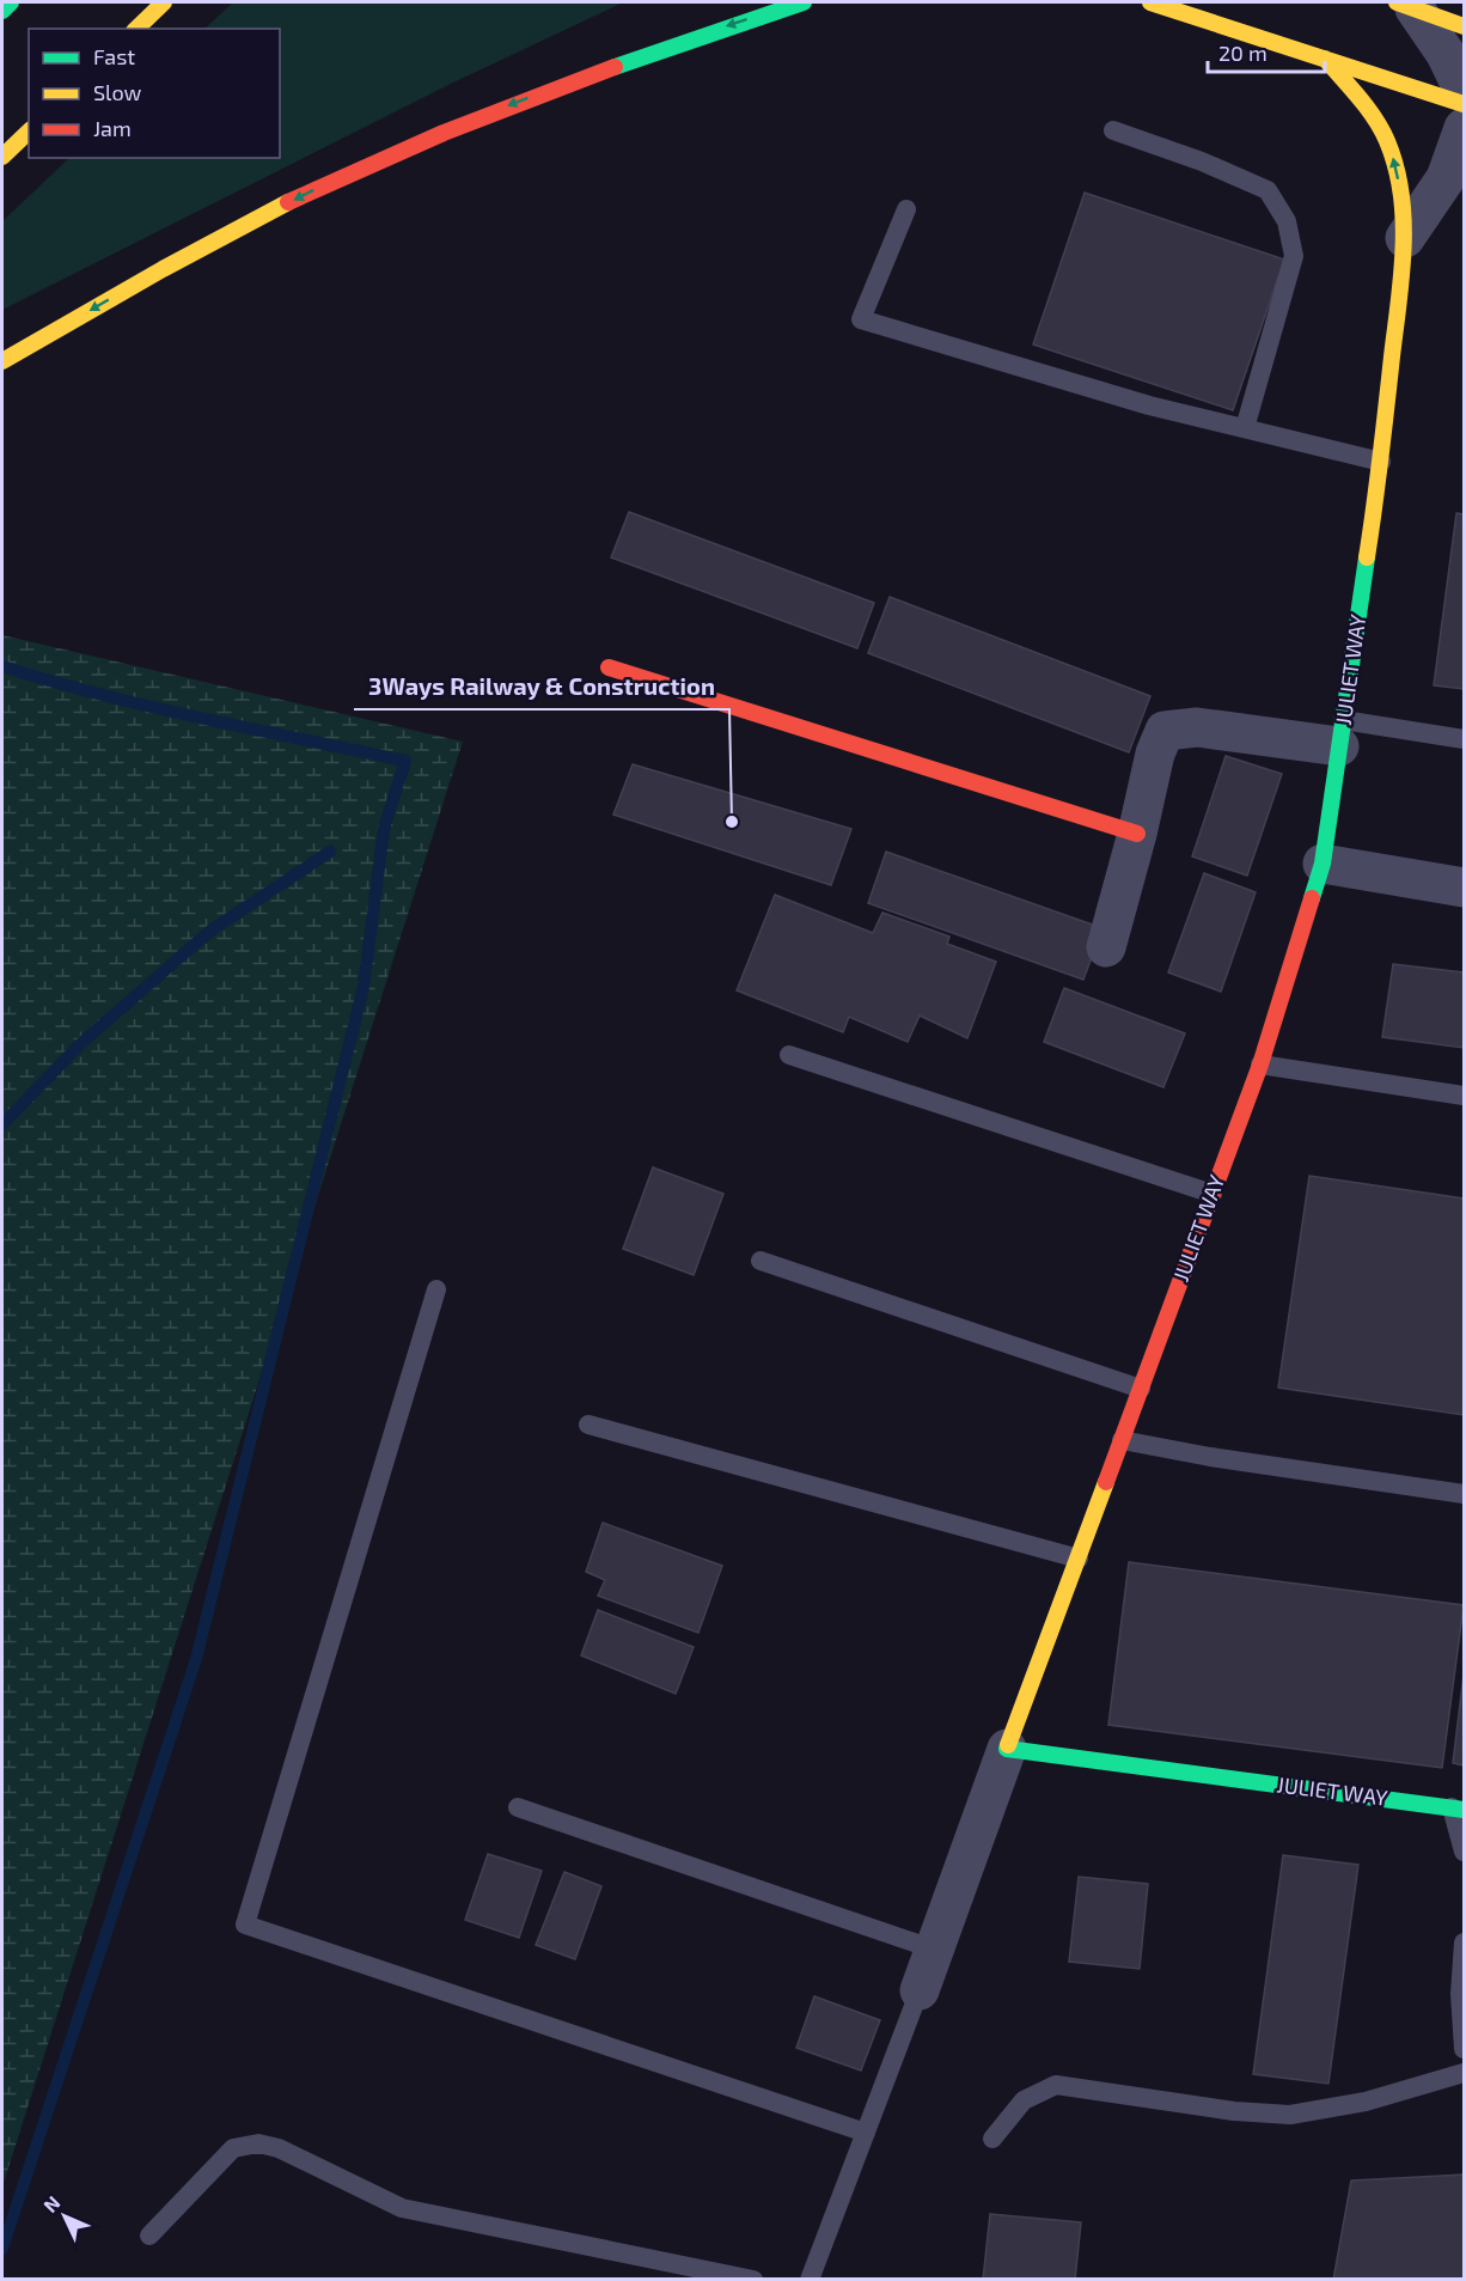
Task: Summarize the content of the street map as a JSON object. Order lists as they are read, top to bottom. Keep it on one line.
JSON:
{"streets":{"main road":["JULIET WAY"]},"places":["3Ways Railway & Construction"],"legend":["Fast","Slow","Jam"],"scale_bar":"20 m","north":"top left"}
